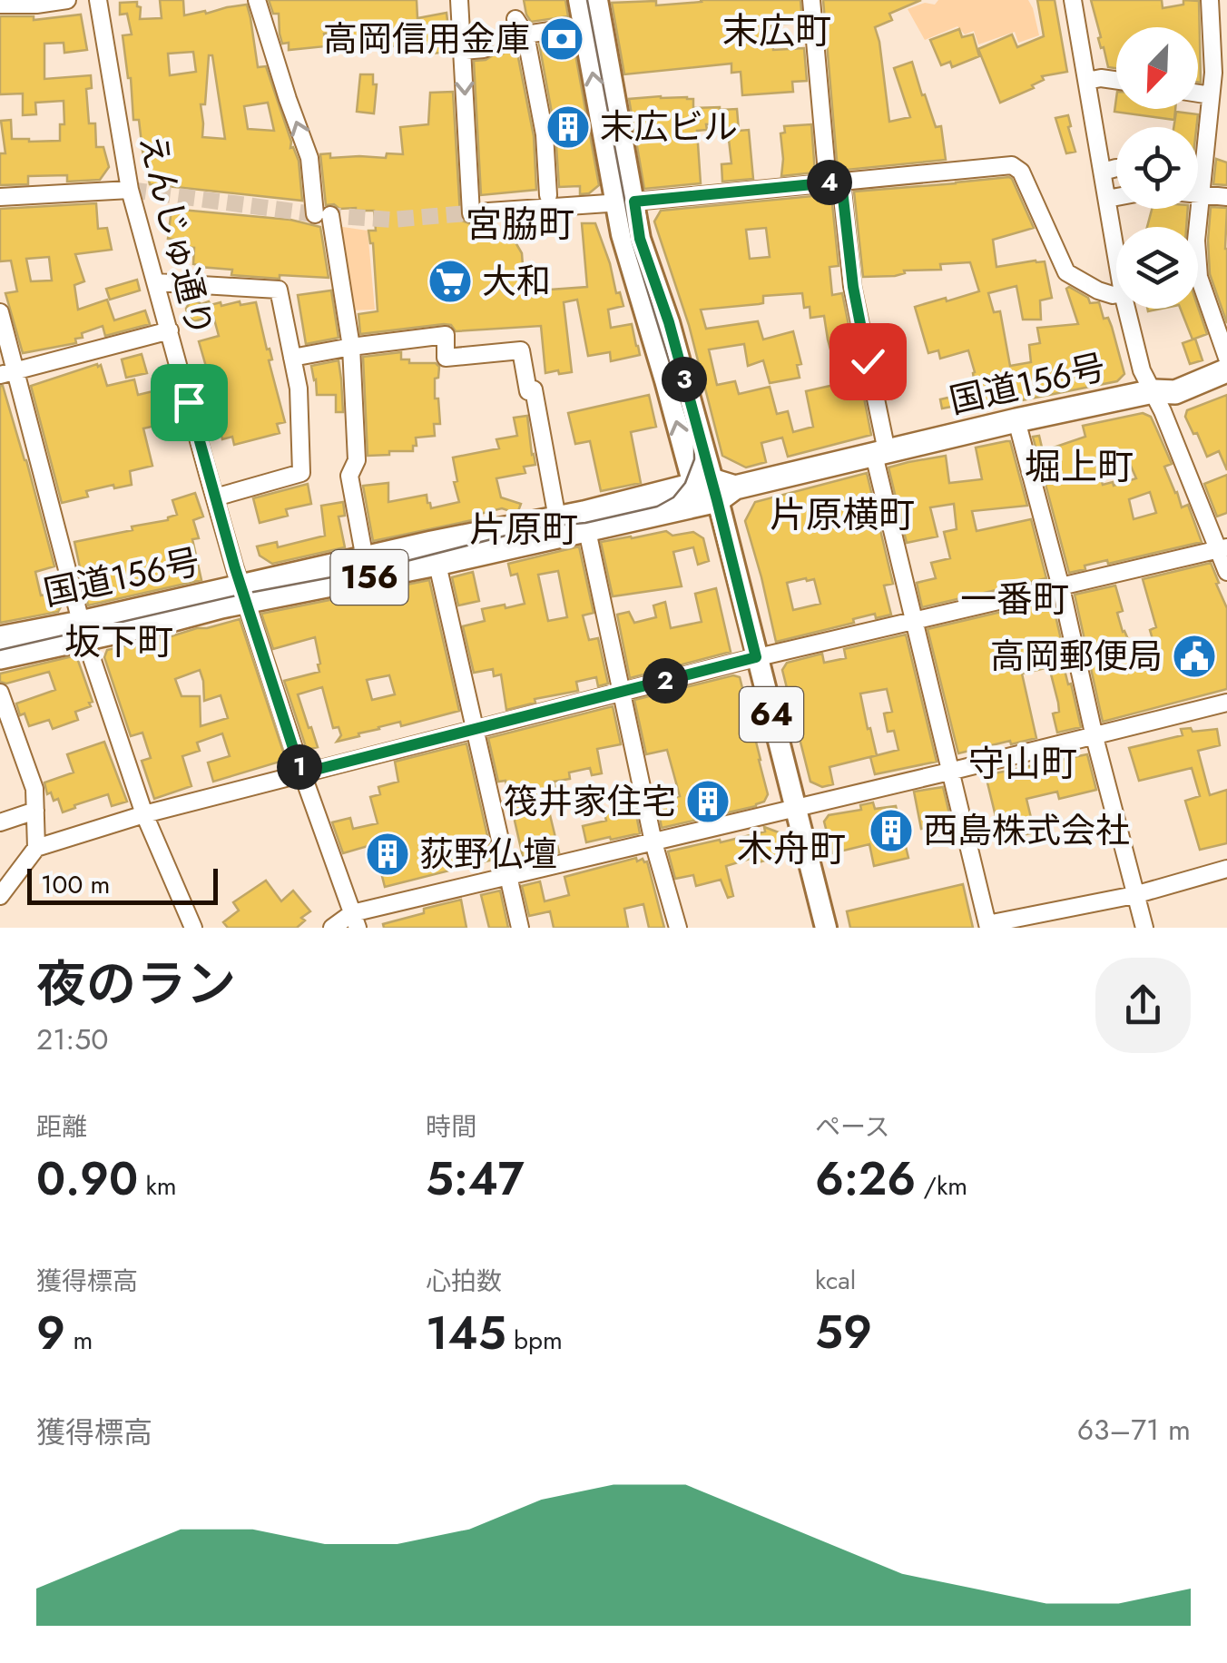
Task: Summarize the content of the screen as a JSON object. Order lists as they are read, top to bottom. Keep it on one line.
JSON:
{"streets":{"highway":["国道156号","156"],"main road":["64"],"street":["えんじゅ通り"]},"crossings":[["えんじゅ通り","国道156号"],["国道156号","64"]],"districts":["末広町","宮脇町","堀上町","片原横町","片原町","一番町","坂下町","守山町","木舟町"],"places":{"bank":["高岡信用金庫"],"building":["末広ビル","筏井家住宅","西島株式会社","荻野仏壇"],"supermarket":["大和"],"public building":["高岡郵便局"]},"scale_bar":"100 m","north":"bottom left","page":{"pins":["4","3","2","1"],"scale":"100 m","heading":["夜のラン","21:50"],"stats":[["距離","0.90 km"],["時間","5:47"],["ペース","6:26 /km"],["獲得標高","9 m"],["心拍数","145 bpm"],["kcal","59"]],"chart":["獲得標高","63–71 m"]}}
